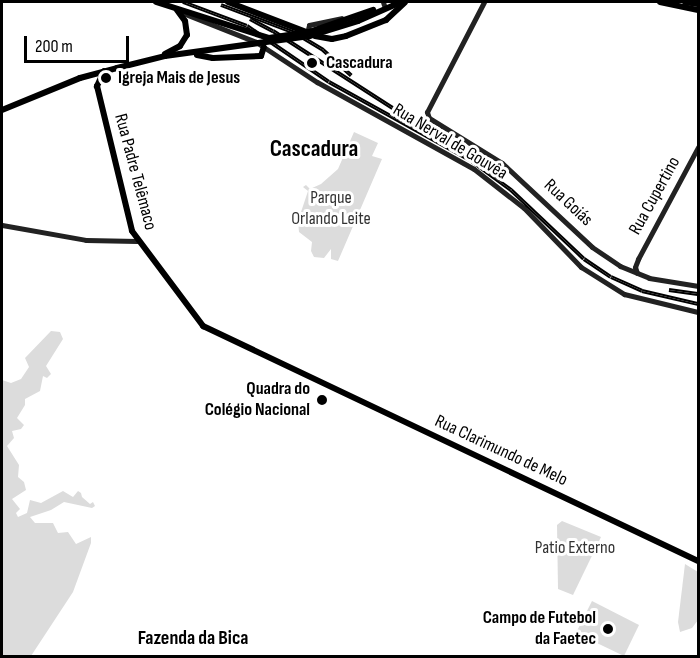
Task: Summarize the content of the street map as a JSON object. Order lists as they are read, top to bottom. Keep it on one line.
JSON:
{"streets":{"main road":["Rua Nerval de Gouvêa","Rua Padre Telêmaco","Rua Cupertino","Rua Goiás","Rua Clarimundo de Melo"]},"crossings":[["Rua Padre Telêmaco","Rua Clarimundo de Melo"],["Rua Cupertino","Rua Goiás"]],"districts":["Cascadura","Fazenda da Bica"],"parks":["Parque Orlando Leite","Patio Externo"],"places":["Cascadura","Igreja Mais de Jesus","Quadra do Colégio Nacional","Campo de Futebol da Faetec"],"scale_bar":"200 m"}
